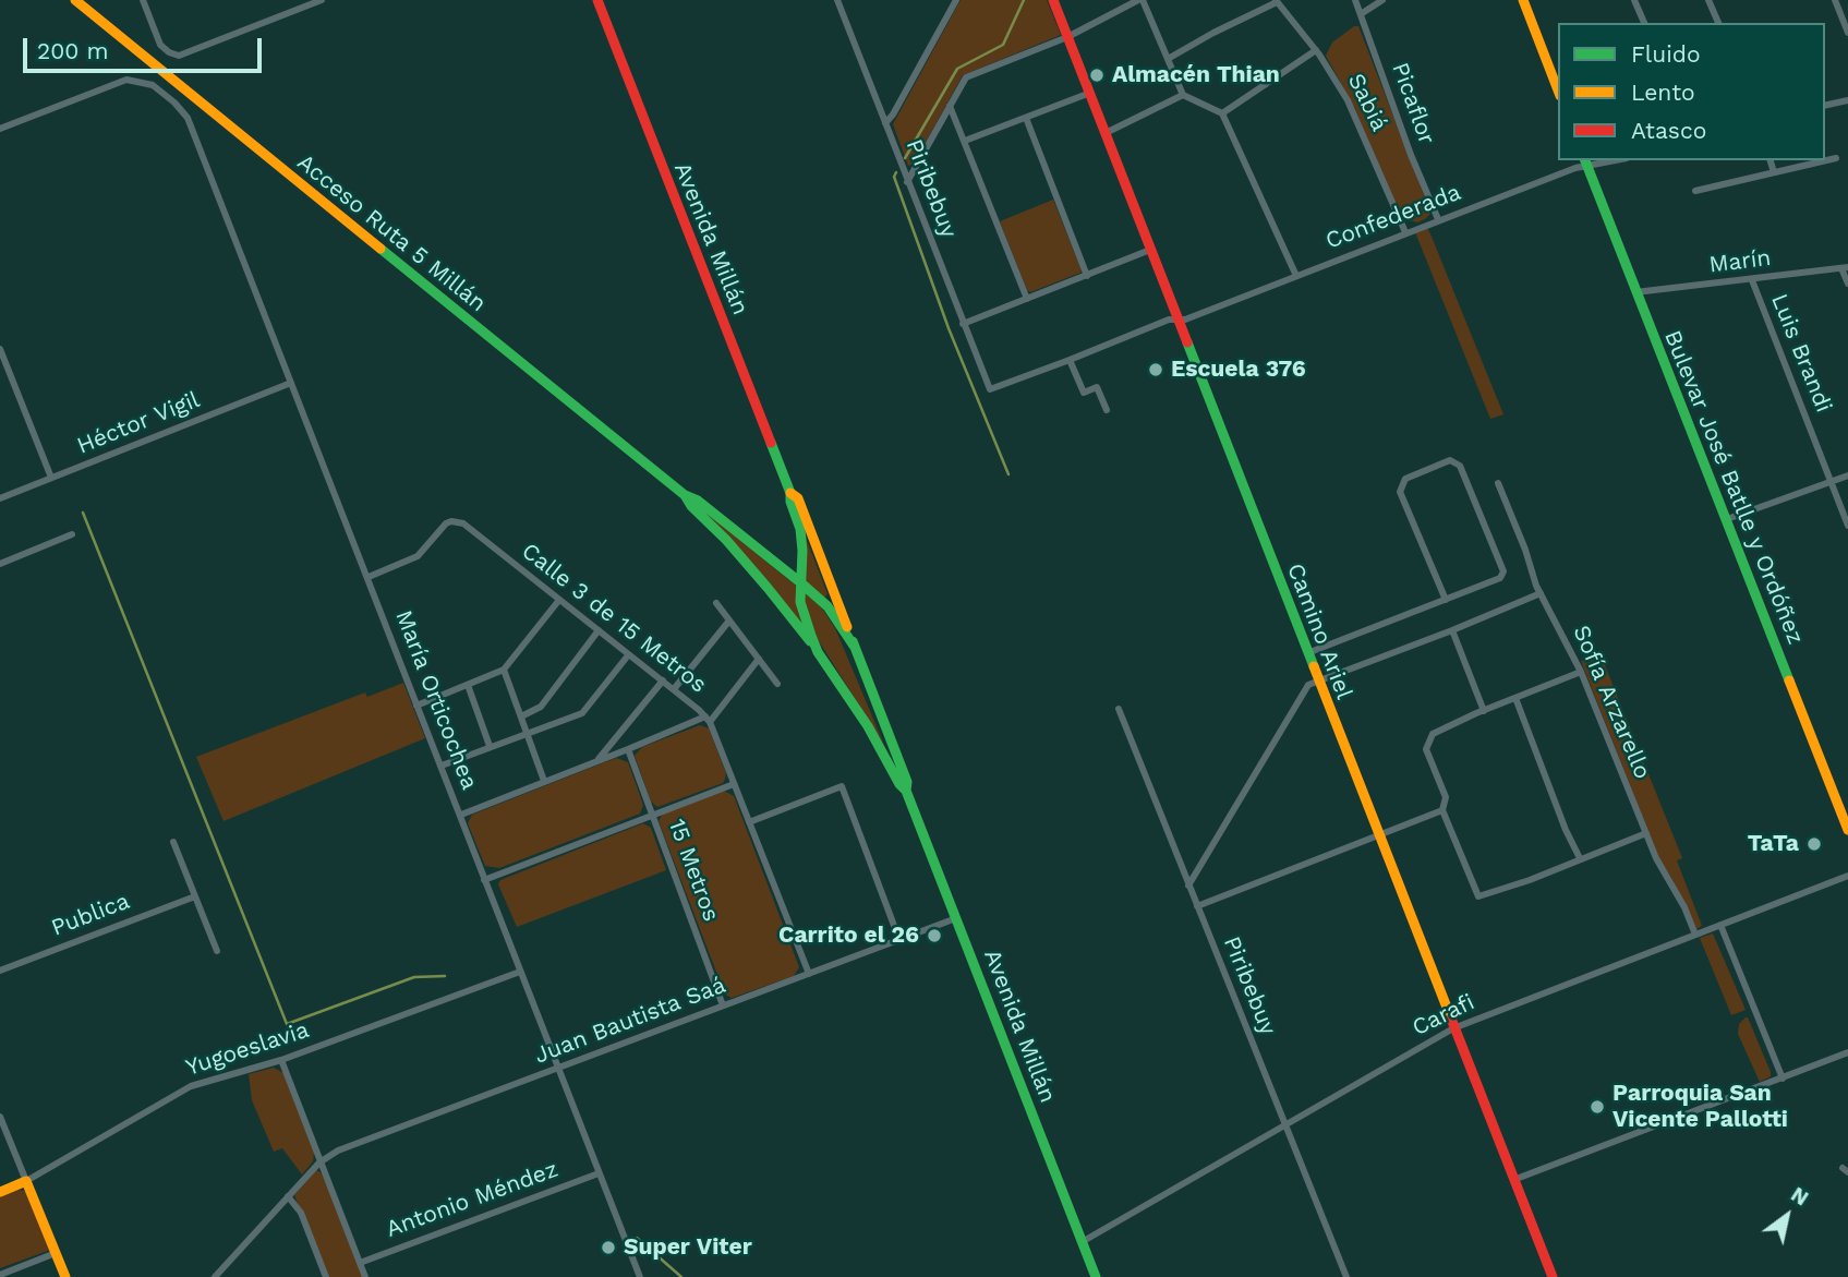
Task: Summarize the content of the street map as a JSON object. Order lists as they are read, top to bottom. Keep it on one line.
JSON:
{"streets":{"main road":["Acceso Ruta 5 Millán","Avenida Millán","Bulevar José Batlle y Ordóñez","Camino Ariel","Yugoeslavia"],"street":["Sabiá","Picaflor","Piribebuy","Confederada","Marín","Luis Brandi","Héctor Vigil","Calle 3 de 15 Metros","María Orticochea","Sofía Arzarello","15 Metros","Publica","Carafi","Juan Bautista Saá","Antonio Méndez"]},"crossings":[["Sabiá","Confederada"],["Picaflor","Confederada"],["Piribebuy","Confederada"],["Piribebuy","Carafi"],["Confederada","Bulevar José Batlle y Ordóñez"],["Confederada","Camino Ariel"],["Acceso Ruta 5 Millán","Avenida Millán"],["Avenida Millán","Carafi"],["Avenida Millán","Juan Bautista Saá"],["Marín","Luis Brandi"],["Marín","Bulevar José Batlle y Ordóñez"],["Héctor Vigil","María Orticochea"],["Calle 3 de 15 Metros","María Orticochea"],["Calle 3 de 15 Metros","Juan Bautista Saá"],["Camino Ariel","Carafi"],["María Orticochea","Juan Bautista Saá"],["María Orticochea","Yugoeslavia"],["María Orticochea","Antonio Méndez"],["Sofía Arzarello","Carafi"],["15 Metros","Juan Bautista Saá"]],"places":["Almacén Thian","Escuela 376","TaTa","Carrito el 26","Parroquia San Vicente Pallotti","Super Viter"],"legend":["Fluido","Lento","Atasco"],"scale_bar":"200 m","north":"top right"}
